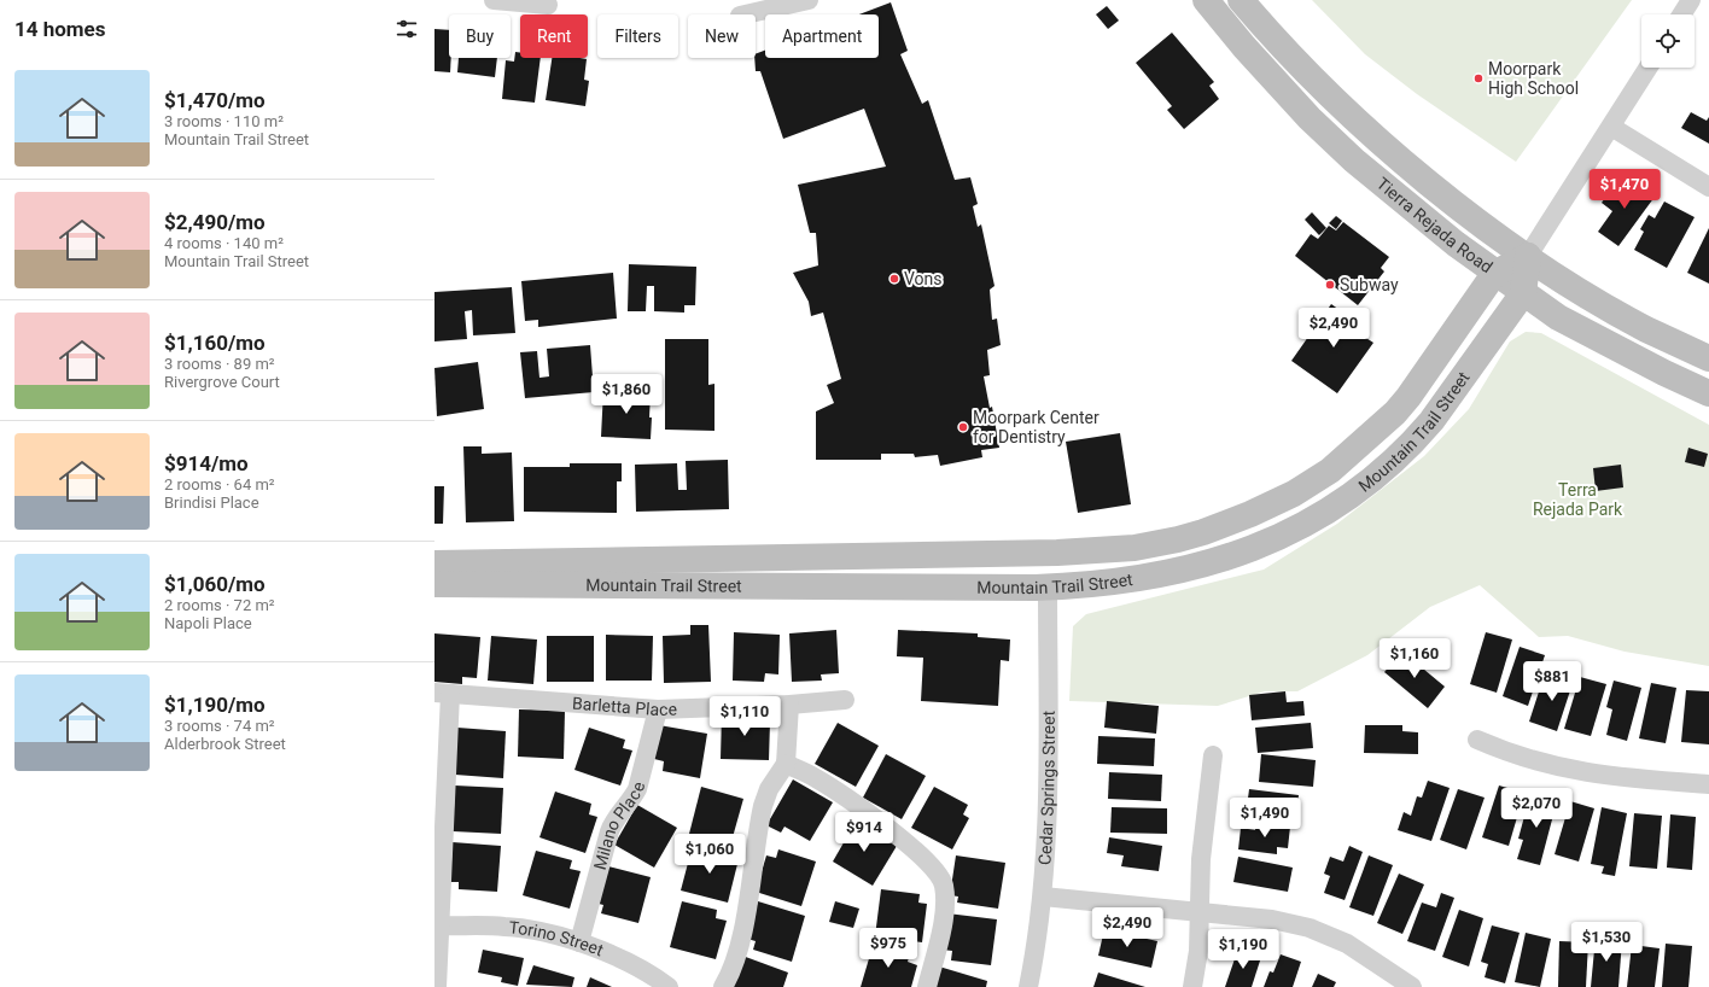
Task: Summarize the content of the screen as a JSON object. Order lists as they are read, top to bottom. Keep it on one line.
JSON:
{"streets":{"street":["Tierra Rejada Road","Mountain Trail Street","Barletta Place","Cedar Springs Street","Milano Place","Torino Street"]},"crossings":[["Tierra Rejada Road","Mountain Trail Street"],["Mountain Trail Street","Cedar Springs Street"],["Barletta Place","Milano Place"],["Milano Place","Torino Street"]],"parks":["Terra Rejada Park"],"places":["Moorpark High School","Vons","Subway","Moorpark Center for Dentistry"],"page":{"heading":"14 homes","chip":["Buy","Rent","Filters","New","Apartment"],"list":[{"name":"$1,470/mo","note":"3 rooms · 110 m² · Mountain Trail Street"},{"name":"$2,490/mo","note":"4 rooms · 140 m² · Mountain Trail Street"},{"name":"$1,160/mo","note":"3 rooms · 89 m² · Rivergrove Court"},{"name":"$914/mo","note":"2 rooms · 64 m² · Brindisi Place"},{"name":"$1,060/mo","note":"2 rooms · 72 m² · Napoli Place"},{"name":"$1,190/mo","note":"3 rooms · 74 m² · Alderbrook Street"}],"price":["$1,470","$2,490","$1,860","$1,160","$881","$1,110","$2,070","$1,490","$914","$1,060","$2,490","$1,530","$975","$1,190"]}}
